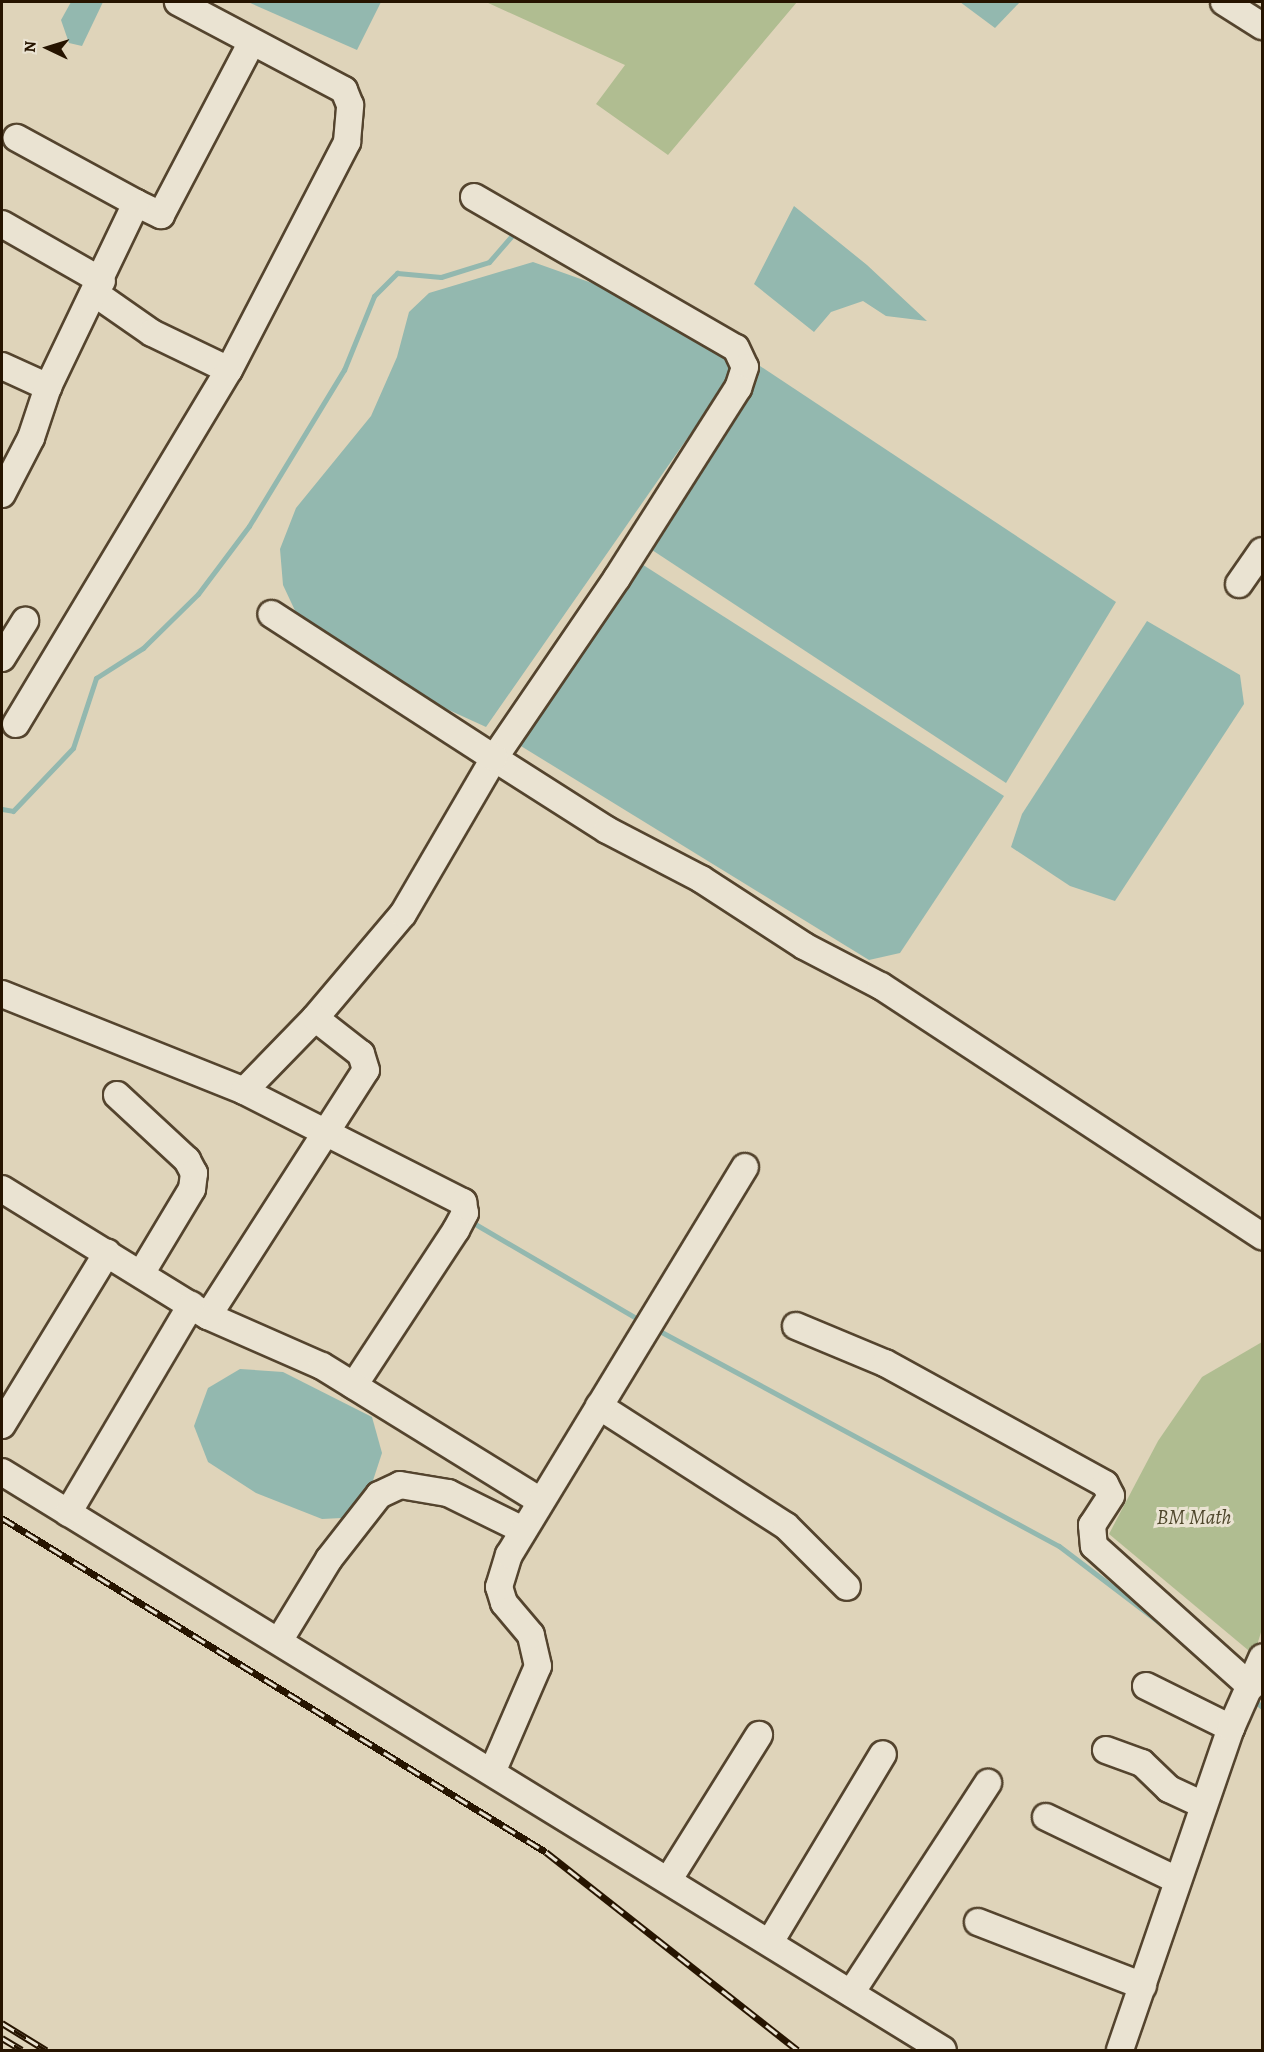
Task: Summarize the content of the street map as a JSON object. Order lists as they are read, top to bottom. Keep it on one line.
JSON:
{"parks":["BM Math"],"north":"left"}
